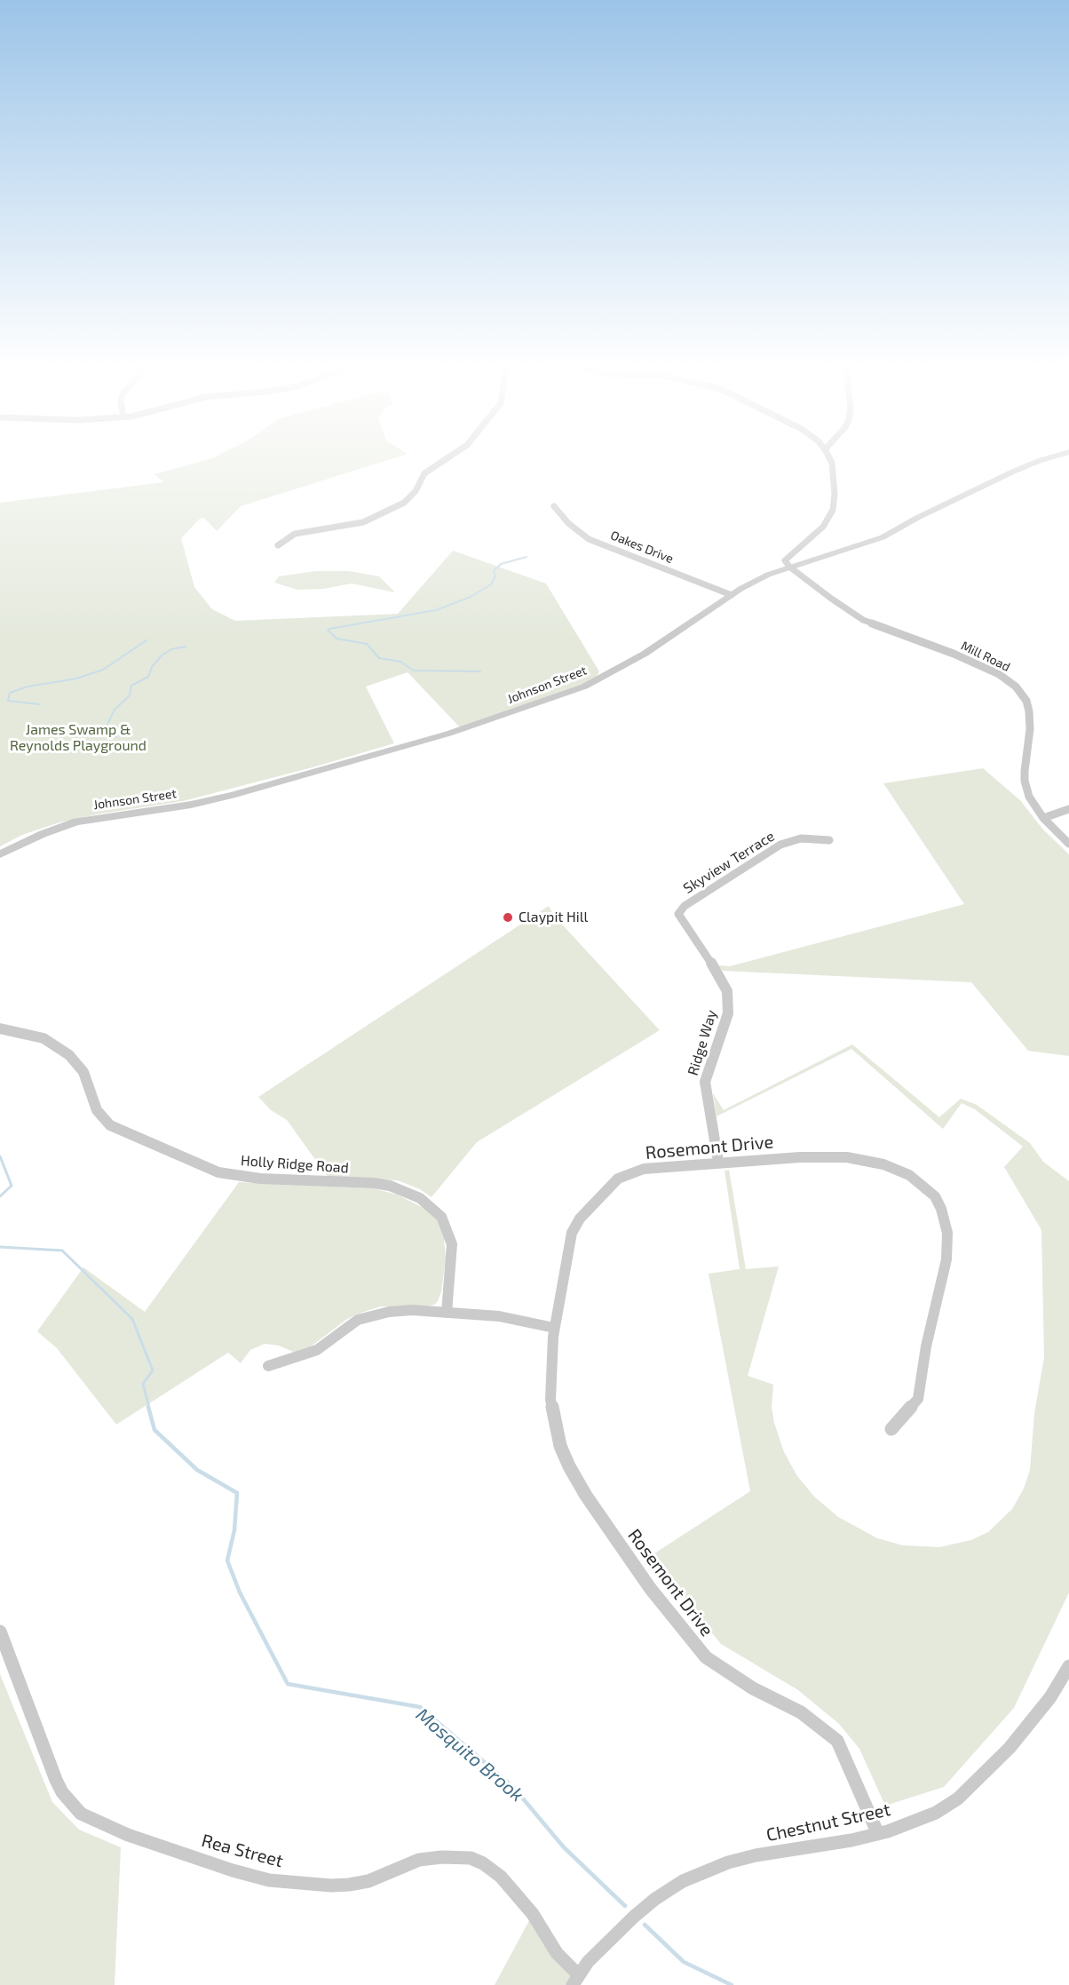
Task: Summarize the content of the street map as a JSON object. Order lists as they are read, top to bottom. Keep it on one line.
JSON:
{"streets":{"street":["Oakes Drive","Mill Road","Johnson Street","Skyview Terrace","Ridge Way","Rosemont Drive","Holly Ridge Road","Chestnut Street","Rea Street"]},"crossings":[["Oakes Drive","Johnson Street"],["Mill Road","Johnson Street"],["Skyview Terrace","Ridge Way"],["Ridge Way","Rosemont Drive"],["Rosemont Drive","Chestnut Street"],["Chestnut Street","Rea Street"]],"water":["Mosquito Brook"],"parks":["James Swamp & Reynolds Playground"],"places":["Claypit Hill"]}
